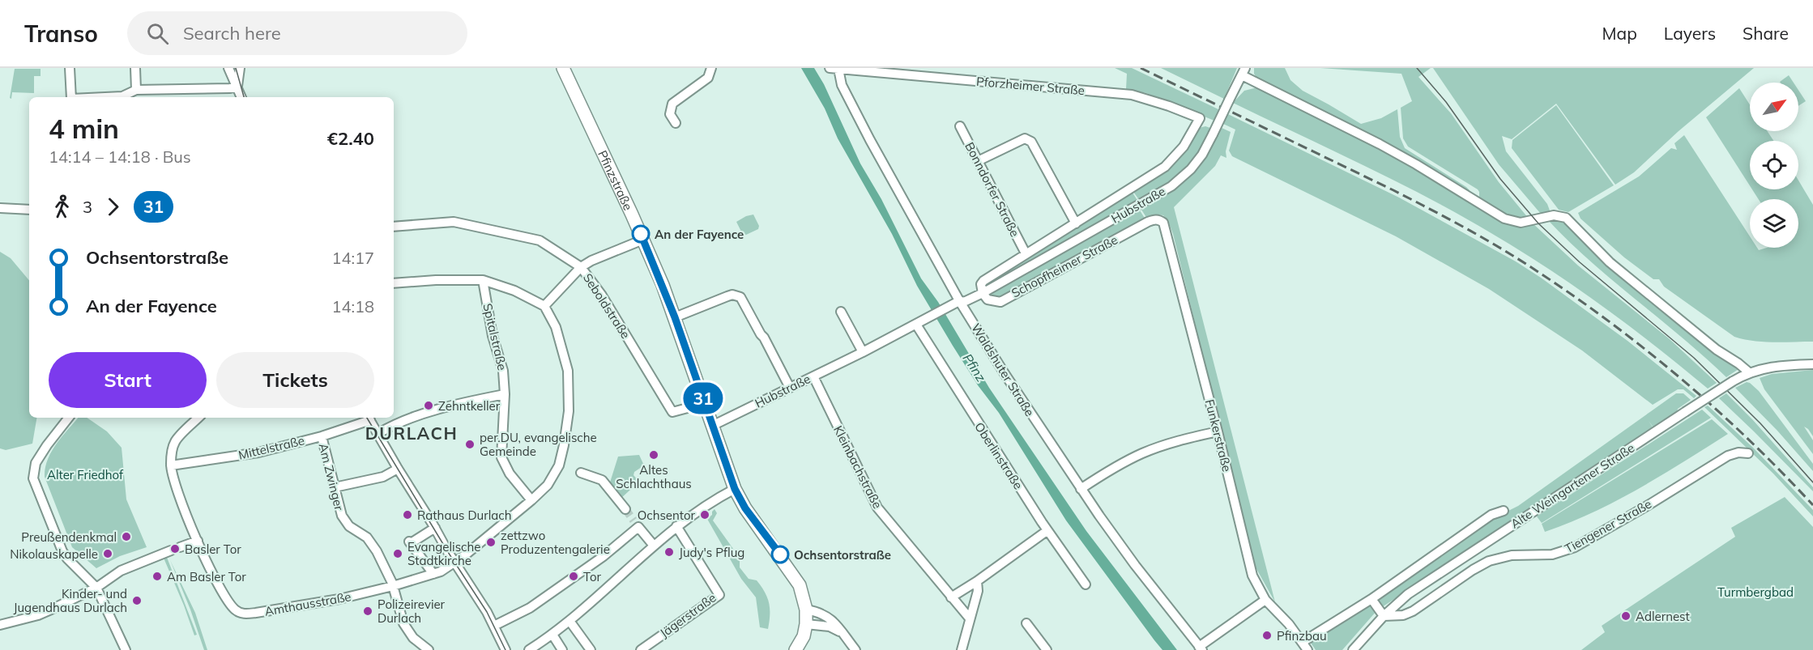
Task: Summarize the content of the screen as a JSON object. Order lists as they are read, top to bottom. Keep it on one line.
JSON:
{"streets":{"main road":["Pfinzstraße"],"street":["Pforzheimer Straße","Bonndorfer Straße","Hubstraße","Schopfheimer Straße","Seboldstraße","Spitalstraße","Waldshuter Straße","Funkerstraße","Mittelstraße","Oberlinstraße","Kleinbachstraße","Am Zwinger","Alte Weingartener Straße","Tiengener Straße","Amthausstraße","Jägerstraße"]},"crossings":[["Pforzheimer Straße","Hubstraße"],["Pforzheimer Straße","Waldshuter Straße"],["Pfinzstraße","Hubstraße"],["Pfinzstraße","Seboldstraße"],["Bonndorfer Straße","Hubstraße"],["Hubstraße","Schopfheimer Straße"],["Hubstraße","Waldshuter Straße"],["Hubstraße","Oberlinstraße"],["Hubstraße","Kleinbachstraße"],["Schopfheimer Straße","Funkerstraße"],["Spitalstraße","Amthausstraße"],["Mittelstraße","Am Zwinger"],["Mittelstraße","Amthausstraße"],["Am Zwinger","Amthausstraße"],["Alte Weingartener Straße","Tiengener Straße"]],"districts":["DURLACH"],"water":["Pfinz"],"parks":["Alter Friedhof","Turmbergbad"],"places":["An der Fayence","Zehntkeller","per.DU, evangelische Gemeinde","Altes Schlachthaus","Rathaus Durlach","Ochsentor","Preußendenkmal","zettzwo Produzentengalerie","Basler Tor","Judy's Pflug","Nikolauskapelle","Evangelische Stadtkirche","Ochsentorstraße","Am Basler Tor","Tor","Kinder- und Jugendhaus Durlach","Polizeirevier Durlach","Adlernest","Pfinzbau"],"lines":["bus line 31"],"north":"top right","page":{"header":"Transo","search":"Search here","nav":["Map","Layers","Share"],"on_map":"31","heading":["4 min","14:14 – 14:18 · Bus","€2.40"],"legs":["3","31"],"list":[{"name":"Ochsentorstraße","value":"14:17"},{"name":"An der Fayence","value":"14:18"}],"buttons":["Start","Tickets"]}}
